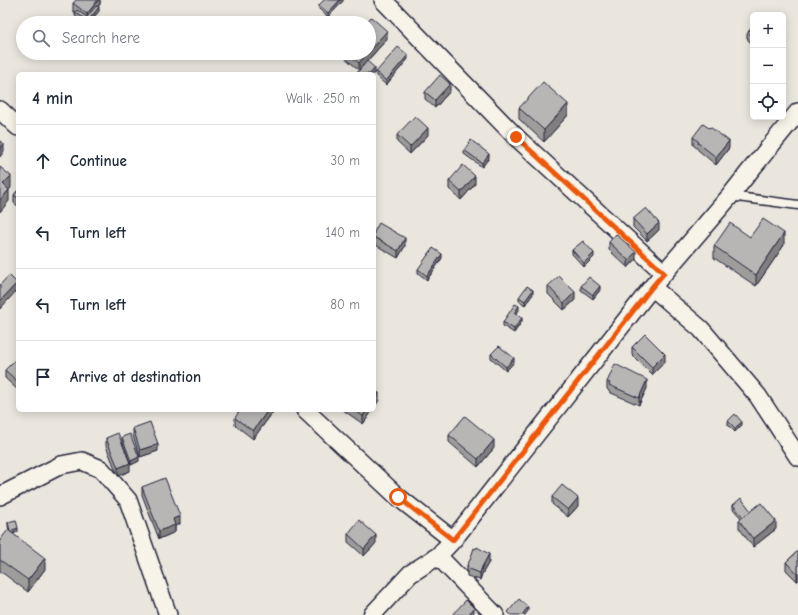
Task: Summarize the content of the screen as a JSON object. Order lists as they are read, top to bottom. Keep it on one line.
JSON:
{"page":{"map_buttons":["+","−"],"search":"Search here","heading":["4 min","Walk · 250 m"],"list":[["Continue","30 m"],["Turn left","140 m"],["Turn left","80 m"],"Arrive at destination"]}}
